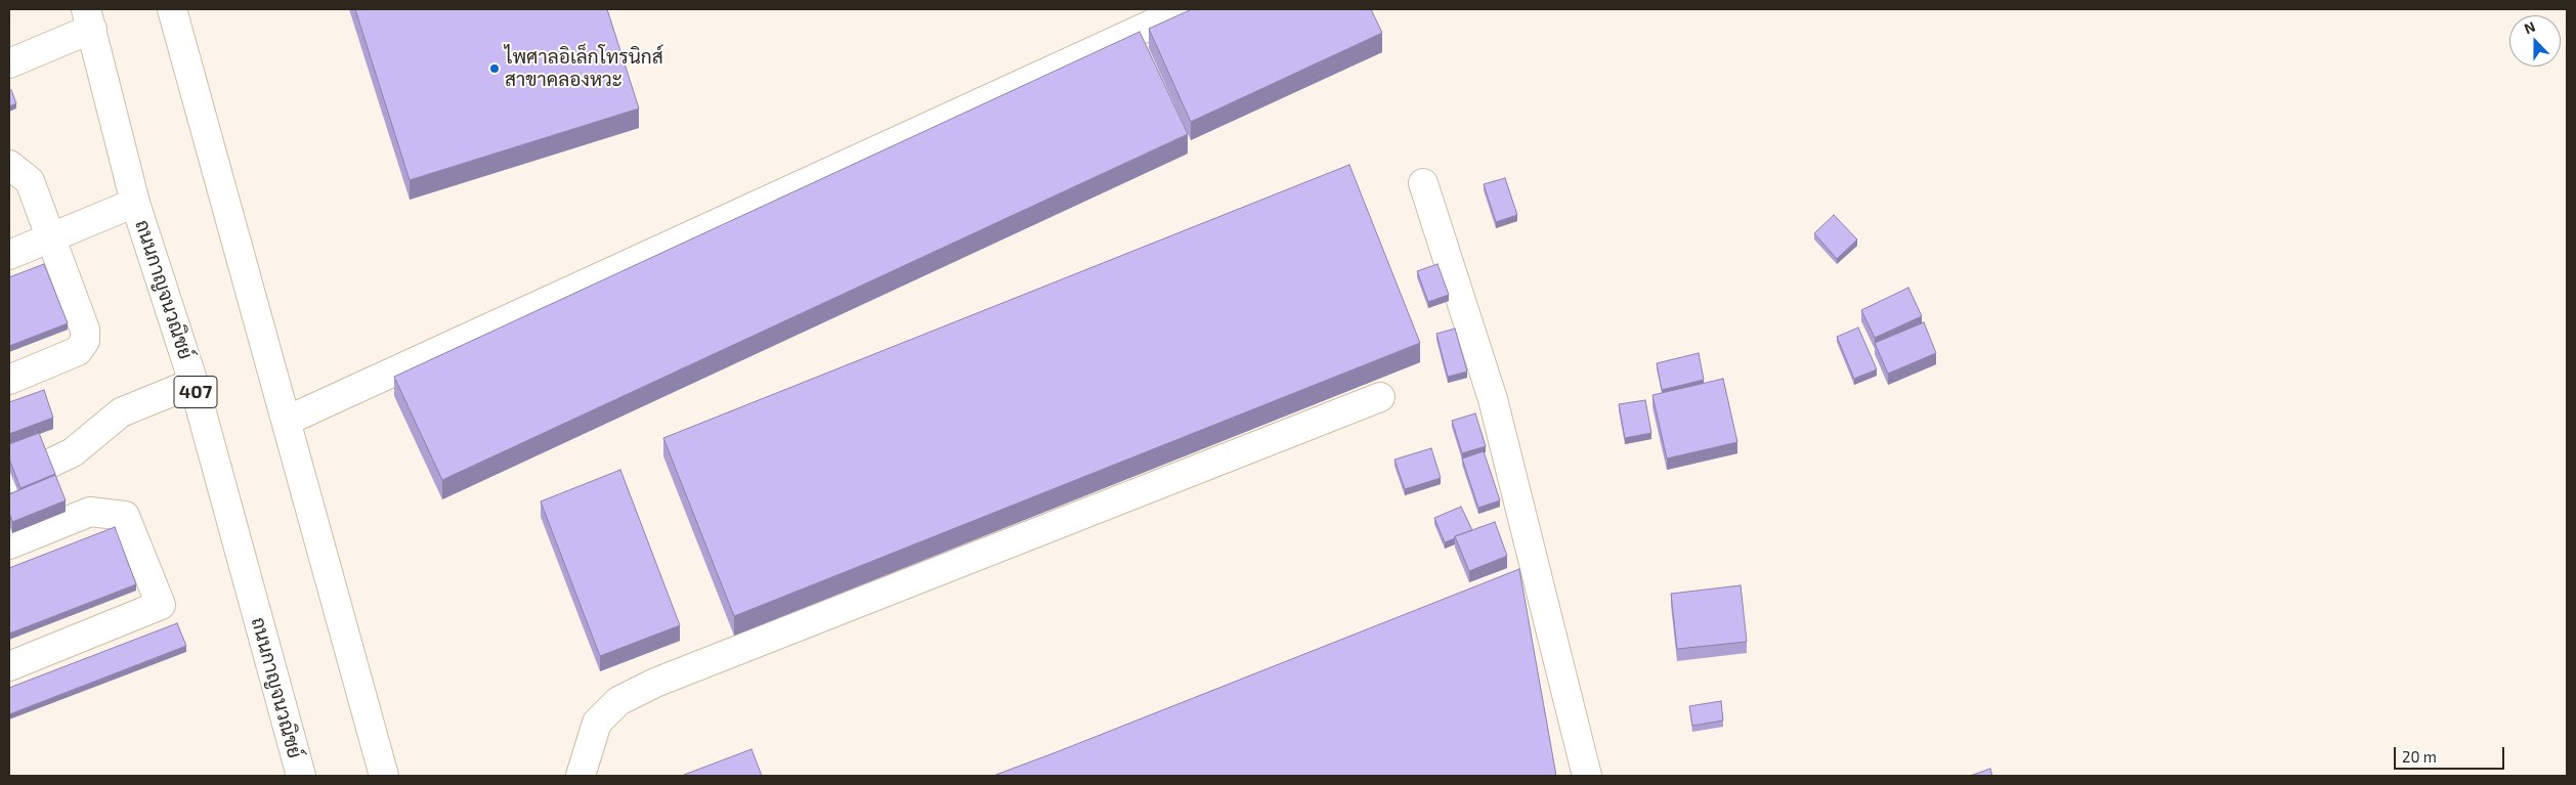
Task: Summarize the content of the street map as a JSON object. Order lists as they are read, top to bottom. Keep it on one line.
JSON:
{"streets":{"main road":["ถนนกาญจนวณิชย์","407"]},"places":["ไพศาลอิเล็กโทรนิกส์ สาขาคลองหวะ"],"scale_bar":"20 m","north":"top"}
